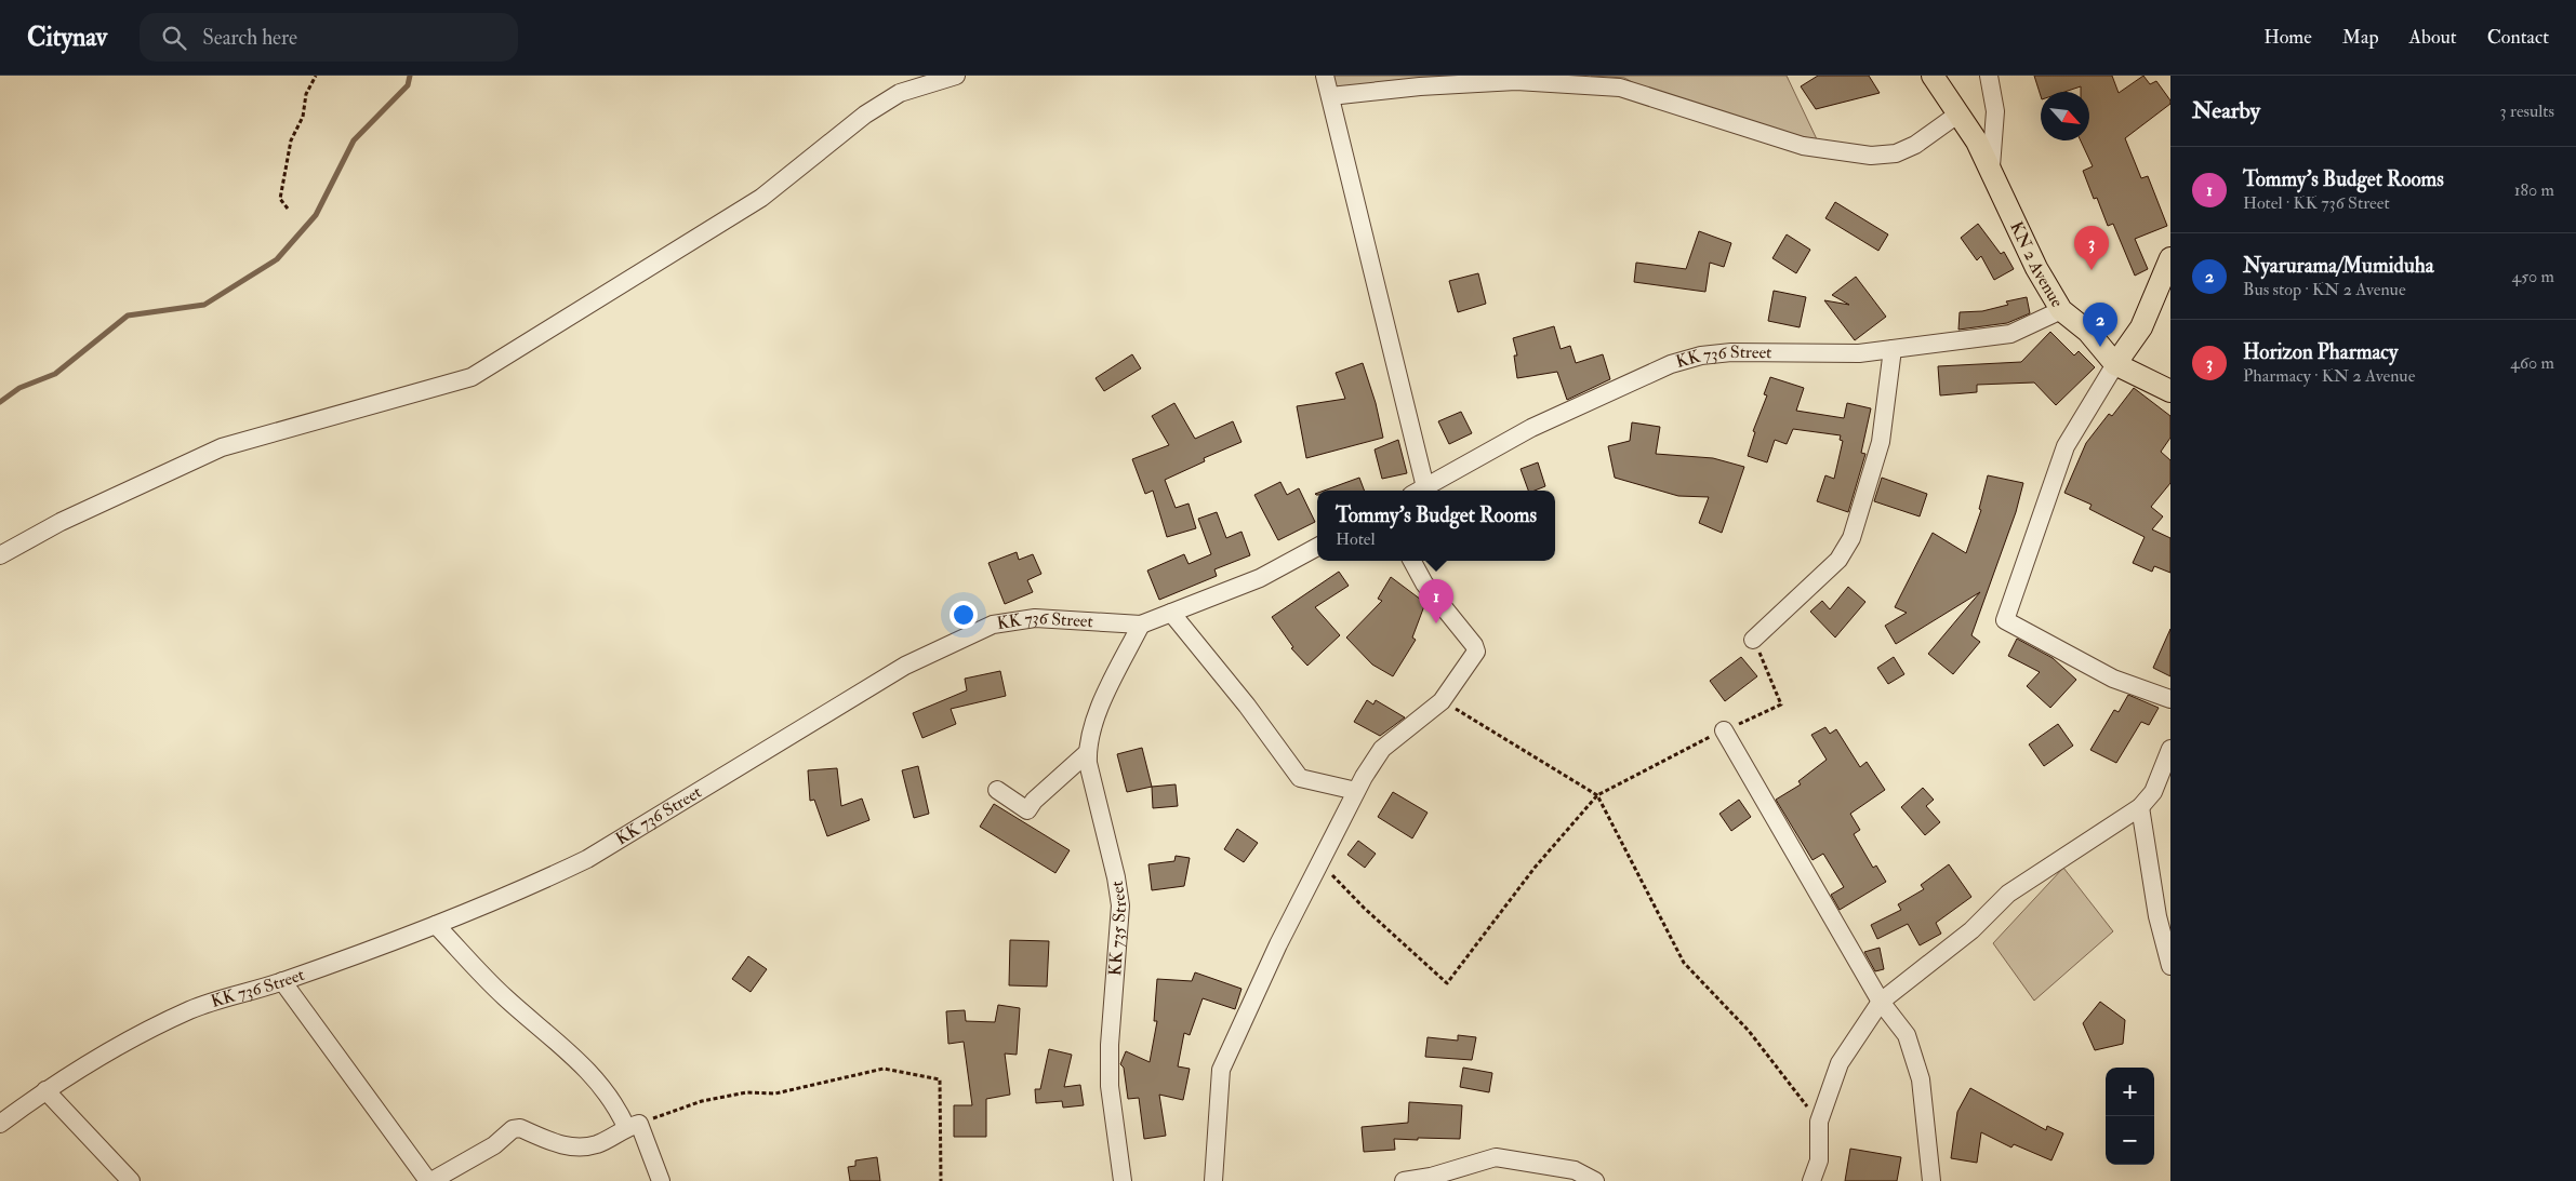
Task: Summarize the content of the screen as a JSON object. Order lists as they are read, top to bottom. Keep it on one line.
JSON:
{"streets":{"main road":["KN 2 Avenue"],"street":["KK 736 Street","KK 735 Street"]},"crossings":[["KN 2 Avenue","KK 736 Street"],["KK 736 Street","KK 735 Street"]],"north":"bottom right","page":{"header":"Citynav","search":"Search here","nav":["Home","Map","About","Contact"],"heading":["Nearby","3 results"],"list":[{"mark":"1","name":"Tommy’s Budget Rooms","note":"Hotel · KK 736 Street","value":"180 m"},{"mark":"2","name":"Nyarurama/Mumiduha","note":"Bus stop · KN 2 Avenue","value":"450 m"},{"mark":"3","name":"Horizon Pharmacy","note":"Pharmacy · KN 2 Avenue","value":"460 m"}],"pins":["3","2","1"],"popup":["Tommy’s Budget Rooms","Hotel"],"map_buttons":["+","−"]}}
